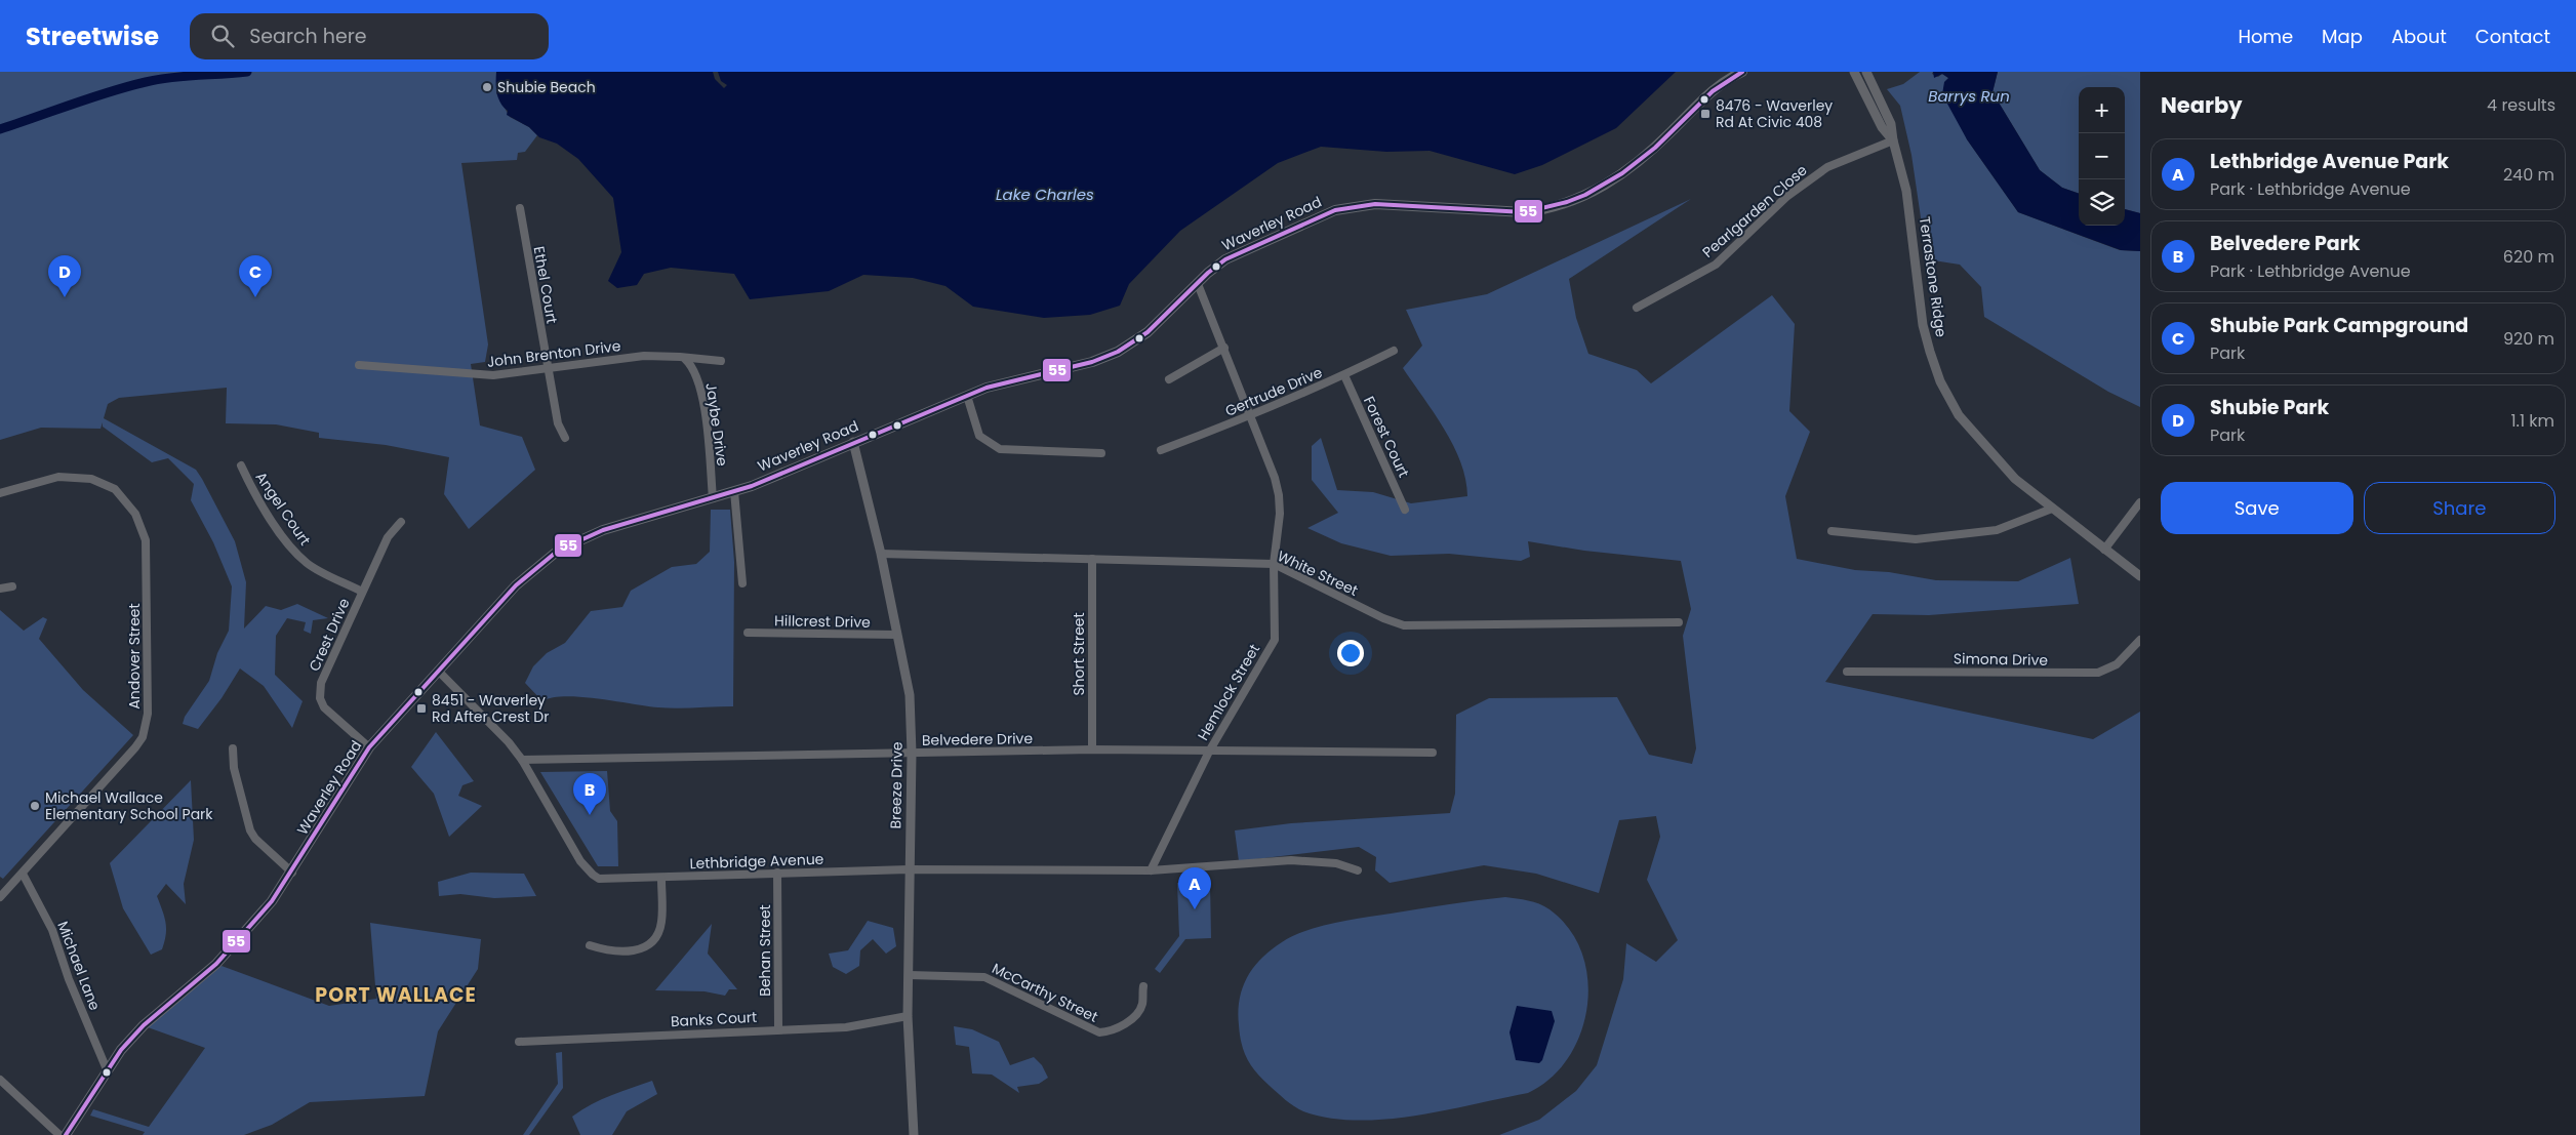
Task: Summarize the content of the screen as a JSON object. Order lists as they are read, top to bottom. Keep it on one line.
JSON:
{"streets":{"main road":["Waverley Road"],"street":["Pearlgarden Close","Terrastone Ridge","Ethel Court","John Brenton Drive","Gertrude Drive","Jaybe Drive","Forest Court","Angel Court","White Street","Hillcrest Drive","Crest Drive","Short Street","Andover Street","Simona Drive","Hemlock Street","Belvedere Drive","Breeze Drive","Lethbridge Avenue","Behan Street","Michael Lane","McCarthy Street","Banks Court"]},"crossings":[["Pearlgarden Close","Terrastone Ridge"],["Waverley Road","Jaybe Drive"],["Waverley Road","Crest Drive"],["Waverley Road","Hemlock Street"],["Waverley Road","Breeze Drive"],["Waverley Road","Lethbridge Avenue"],["Waverley Road","Michael Lane"],["Ethel Court","John Brenton Drive"],["John Brenton Drive","Jaybe Drive"],["Gertrude Drive","Forest Court"],["Gertrude Drive","Hemlock Street"],["Angel Court","Crest Drive"],["White Street","Short Street"],["White Street","Hemlock Street"],["White Street","Breeze Drive"],["Hillcrest Drive","Breeze Drive"],["Short Street","Belvedere Drive"],["Andover Street","Michael Lane"],["Hemlock Street","Belvedere Drive"],["Hemlock Street","Lethbridge Avenue"],["Belvedere Drive","Breeze Drive"],["Belvedere Drive","Lethbridge Avenue"],["Breeze Drive","Lethbridge Avenue"],["Breeze Drive","McCarthy Street"],["Breeze Drive","Banks Court"],["Lethbridge Avenue","Behan Street"],["Behan Street","Banks Court"]],"districts":["PORT WALLACE"],"water":["Barrys Run","Lake Charles"],"places":{"other":["Shubie Beach","Michael Wallace Elementary School Park"],"transit":["8476 - Waverley Rd At Civic 408","8451 - Waverley Rd After Crest Dr"]},"lines":["transit line 55"],"page":{"header":"Streetwise","search":"Search here","nav":["Home","Map","About","Contact"],"heading":["Nearby","4 results"],"map_buttons":["+","−"],"list":[{"mark":"A","name":"Lethbridge Avenue Park","note":"Park · Lethbridge Avenue","value":"240 m"},{"mark":"B","name":"Belvedere Park","note":"Park · Lethbridge Avenue","value":"620 m"},{"mark":"C","name":"Shubie Park Campground","note":"Park","value":"920 m"},{"mark":"D","name":"Shubie Park","note":"Park","value":"1.1 km"}],"pins":["C","D","B","A"],"buttons":["Save","Share"]}}
